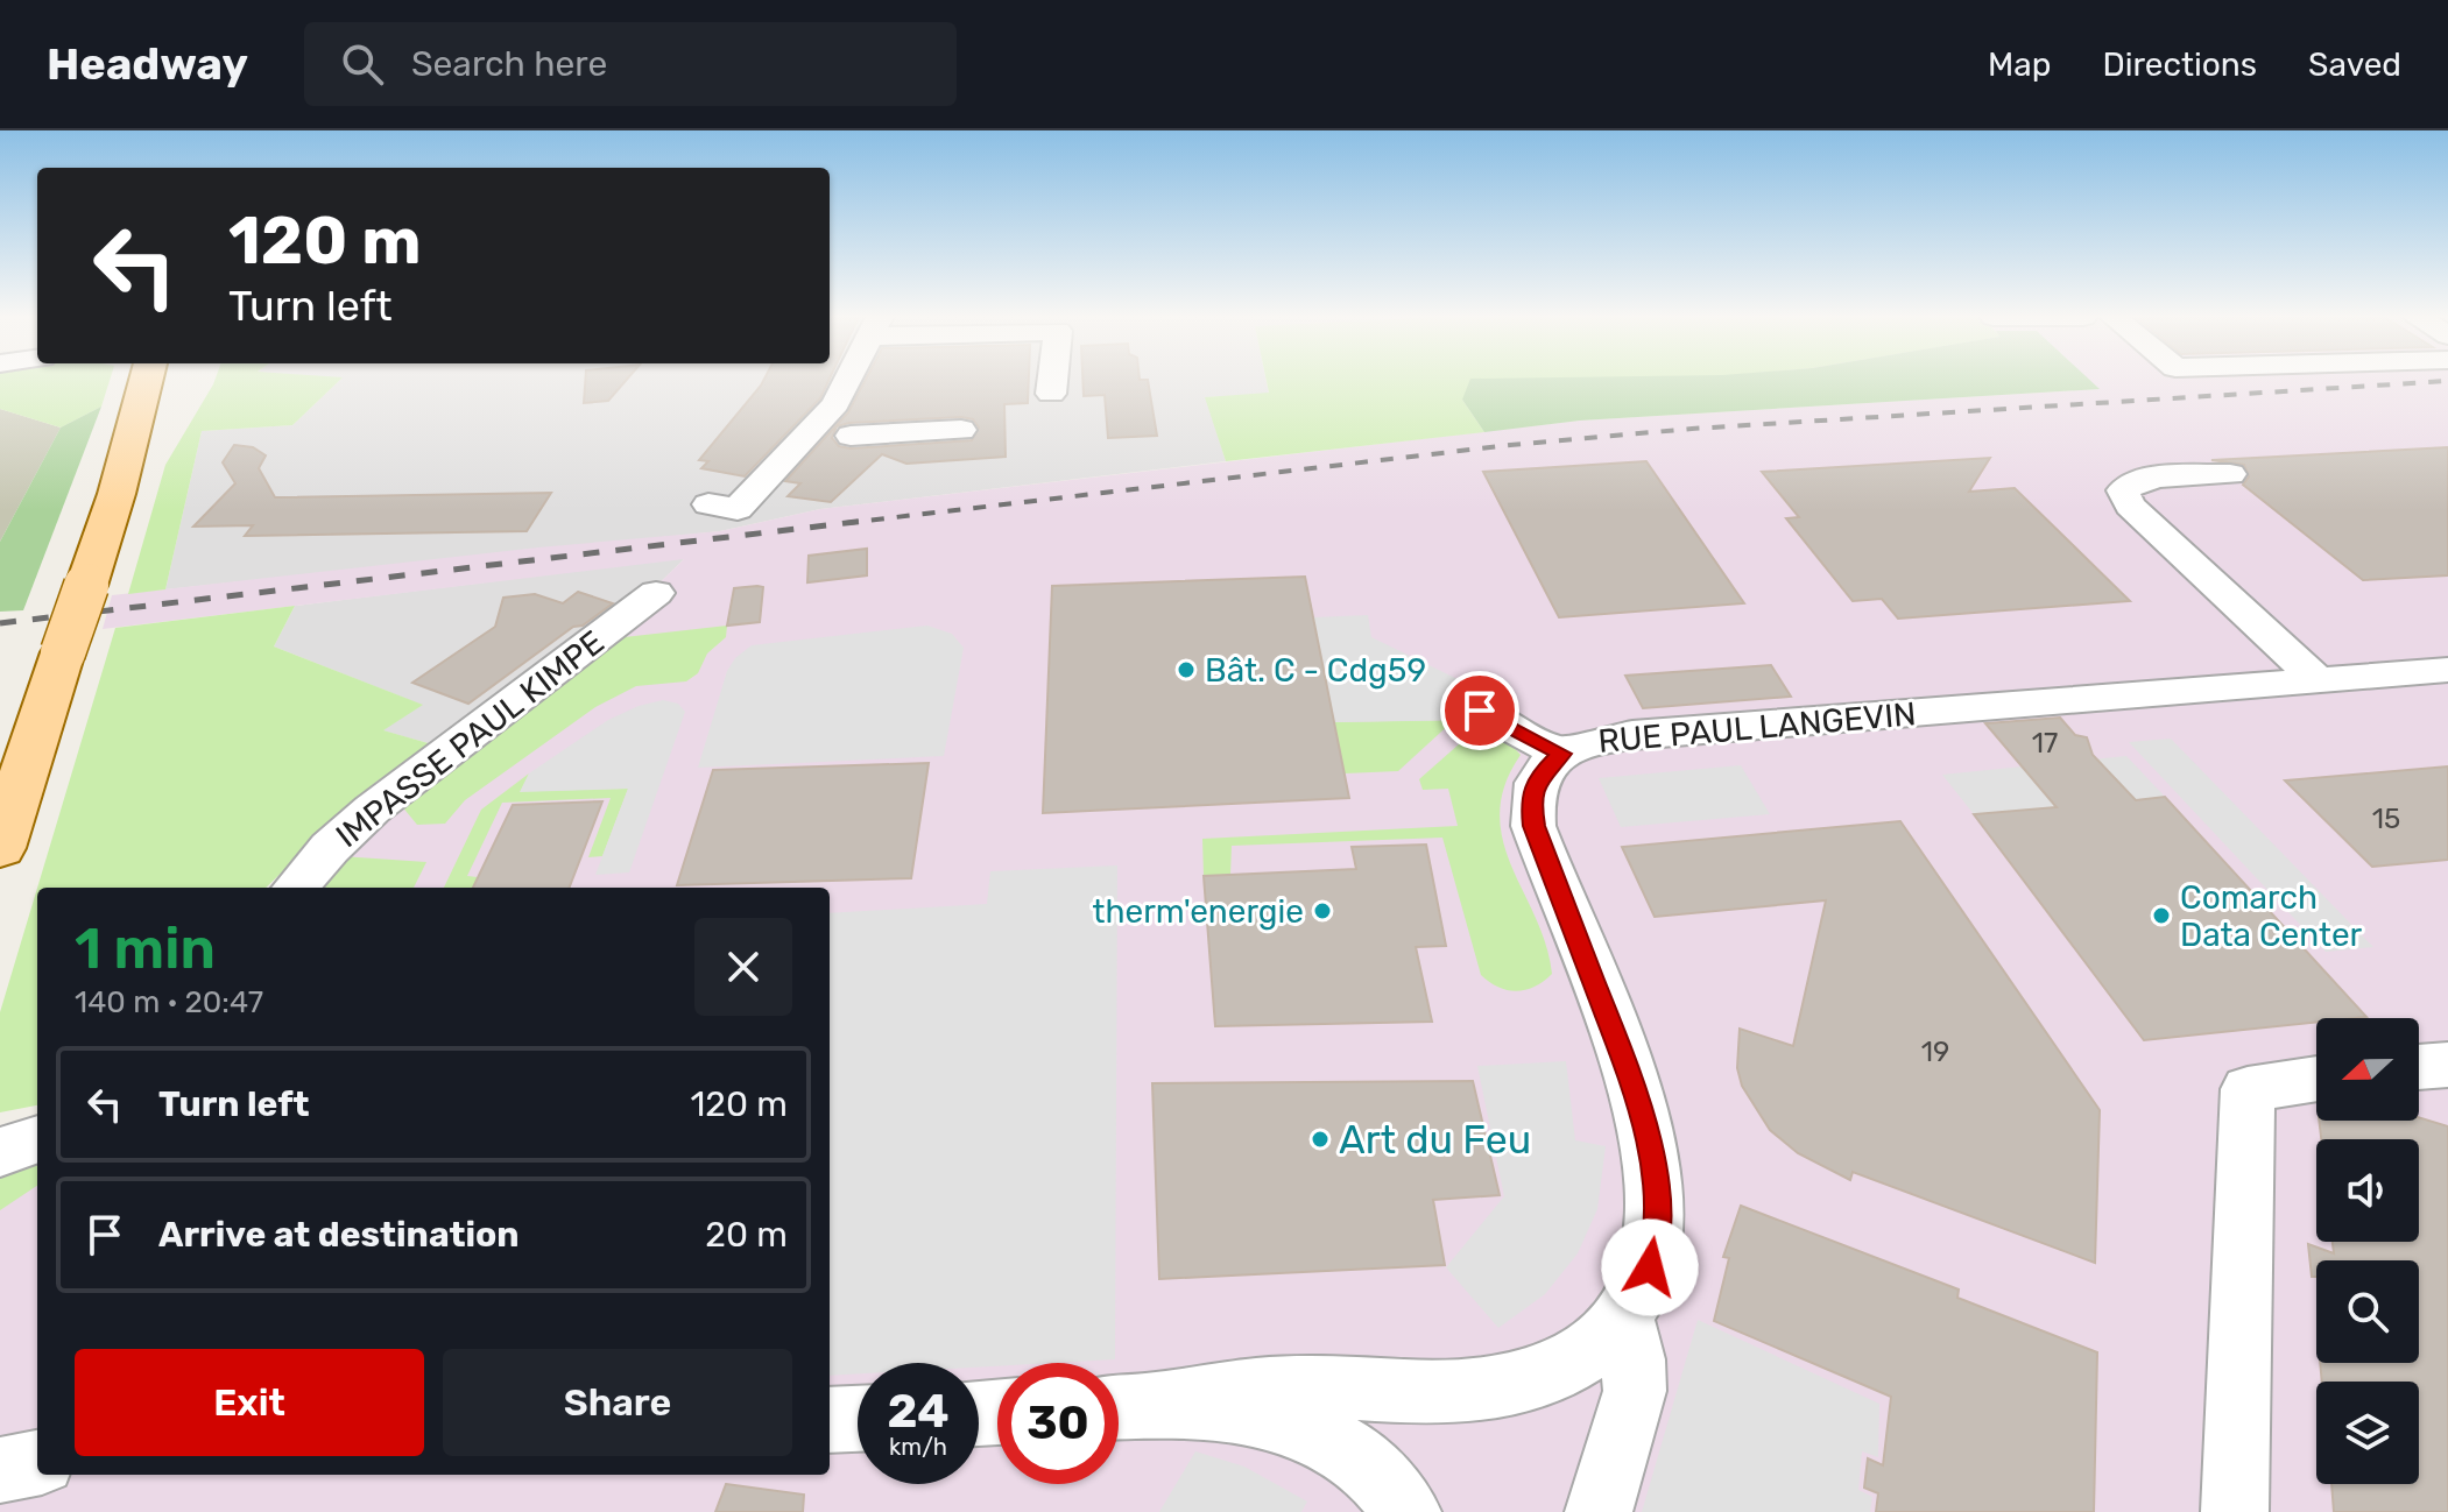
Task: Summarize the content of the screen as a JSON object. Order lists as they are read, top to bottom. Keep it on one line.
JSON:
{"streets":{"street":["RUE PAUL LANGEVIN","IMPASSE PAUL KIMPE"]},"places":["Bât. C - Cdg59","therm'energie","Comarch Data Center","Art du Feu"],"house_numbers":["17","15","19"],"north":"left","page":{"header":"Headway","search":"Search here","nav":["Map","Directions","Saved"],"turn":["120 m","Turn left"],"heading":["1 min","140 m · 20:47"],"list":[{"name":"Turn left","value":"120 m"},{"name":"Arrive at destination","value":"20 m"}],"buttons":["Exit","Share"],"speed":"24 km/h","limit":"30"}}
